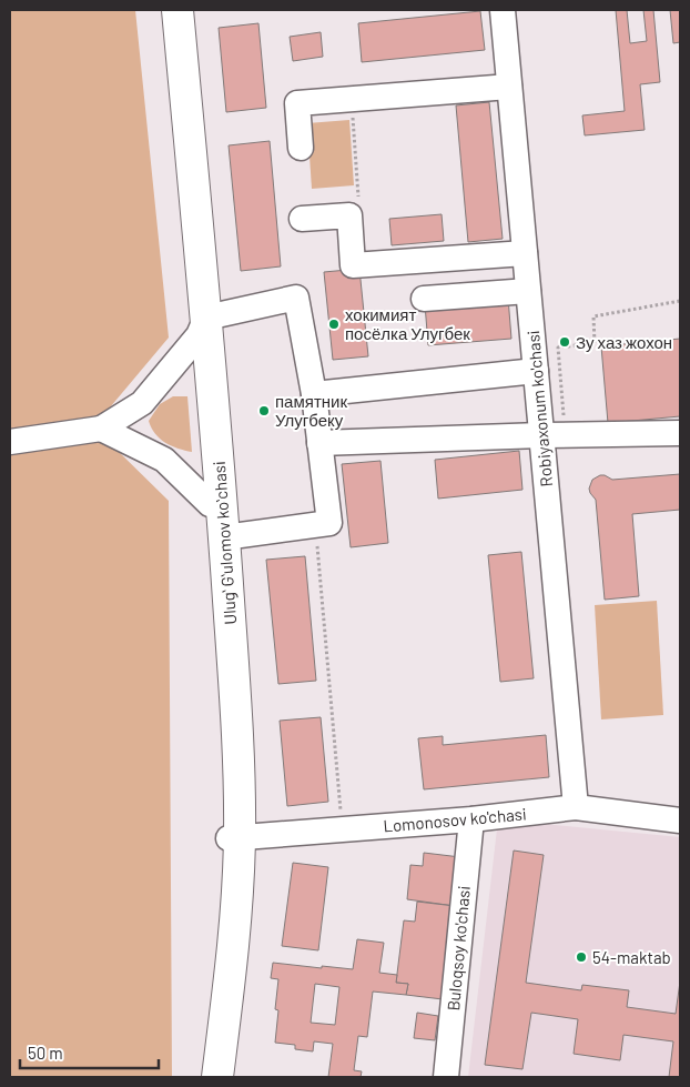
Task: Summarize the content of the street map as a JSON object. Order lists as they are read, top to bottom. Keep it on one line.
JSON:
{"streets":{"main road":["Ulugʻ Gʻulomov koʻchasi"],"street":["Robiyaxonum ko'chasi","Lomonosov ko'chasi","Buloqsoy ko'chasi"]},"crossings":[["Robiyaxonum ko'chasi","Lomonosov ko'chasi"],["Ulugʻ Gʻulomov koʻchasi","Lomonosov ko'chasi"],["Lomonosov ko'chasi","Buloqsoy ko'chasi"]],"places":["хокимият посёлка Улугбек","Зу хаз жохон","памятник Улугбеку","54-maktab"],"scale_bar":"50 m"}
